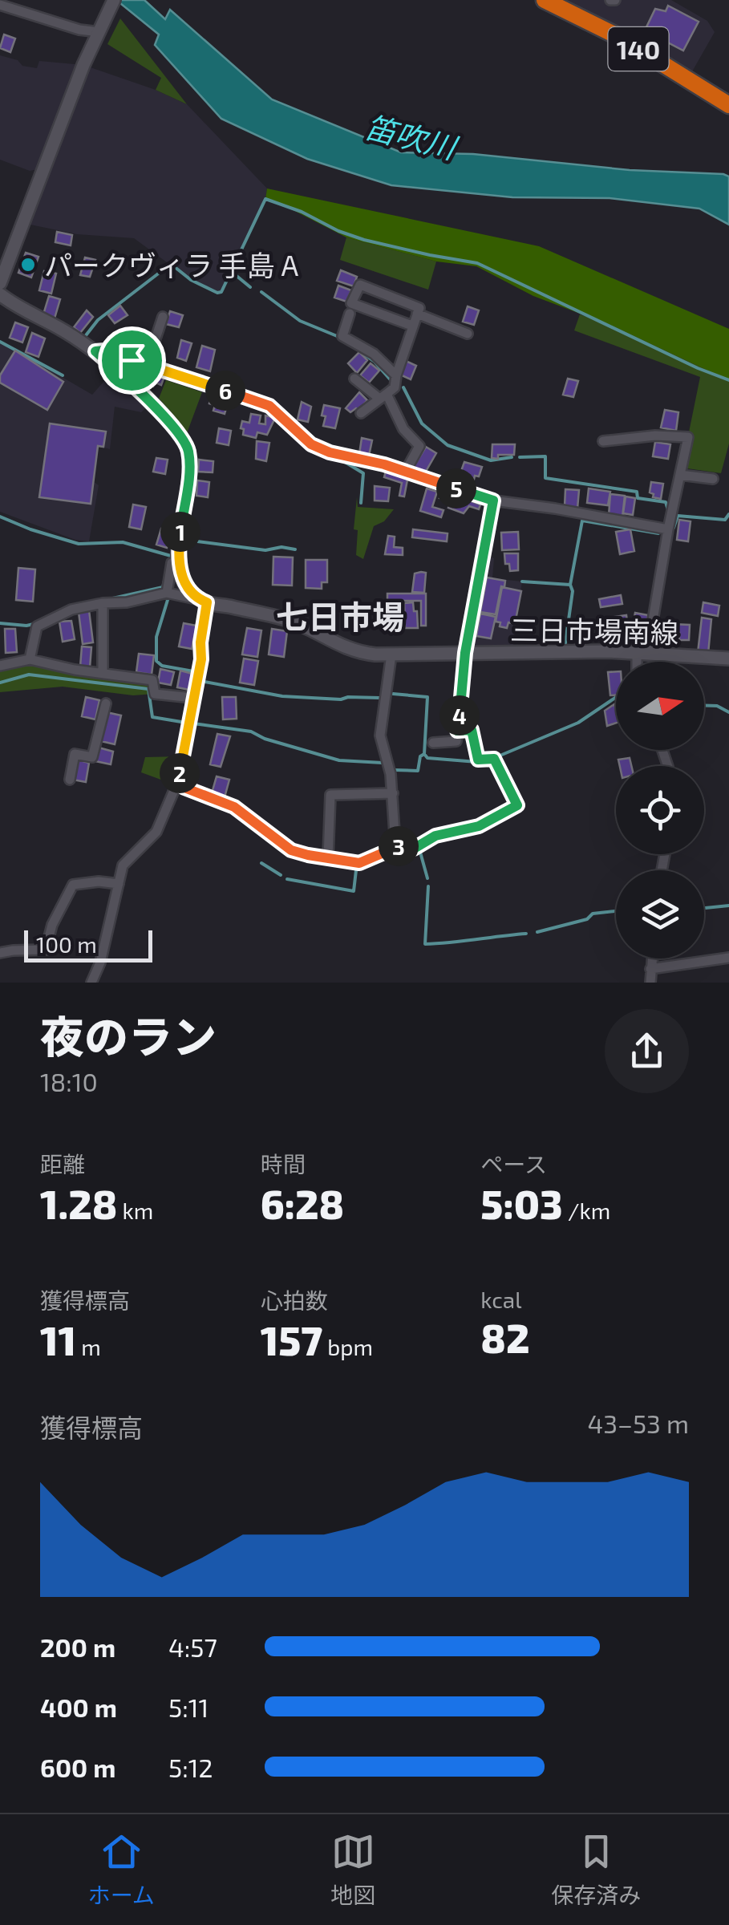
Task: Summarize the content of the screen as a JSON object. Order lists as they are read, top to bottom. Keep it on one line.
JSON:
{"streets":{"highway":["140"],"main road":["三日市場南線"]},"districts":["七日市場"],"water":["笛吹川"],"places":["パークヴィラ 手島 A"],"scale_bar":"100 m","north":"right","page":{"pins":["6","5","1","4","2","3"],"scale":"100 m","heading":["夜のラン","18:10"],"stats":[["距離","1.28 km"],["時間","6:28"],["ペース","5:03 /km"],["獲得標高","11 m"],["心拍数","157 bpm"],["kcal","82"]],"chart":["獲得標高","43–53 m"],"list":[{"name":"200 m","note":"4:57"},{"name":"400 m","note":"5:11"},{"name":"600 m","note":"5:12"}],"tabs":["ホーム","地図","保存済み"]}}
